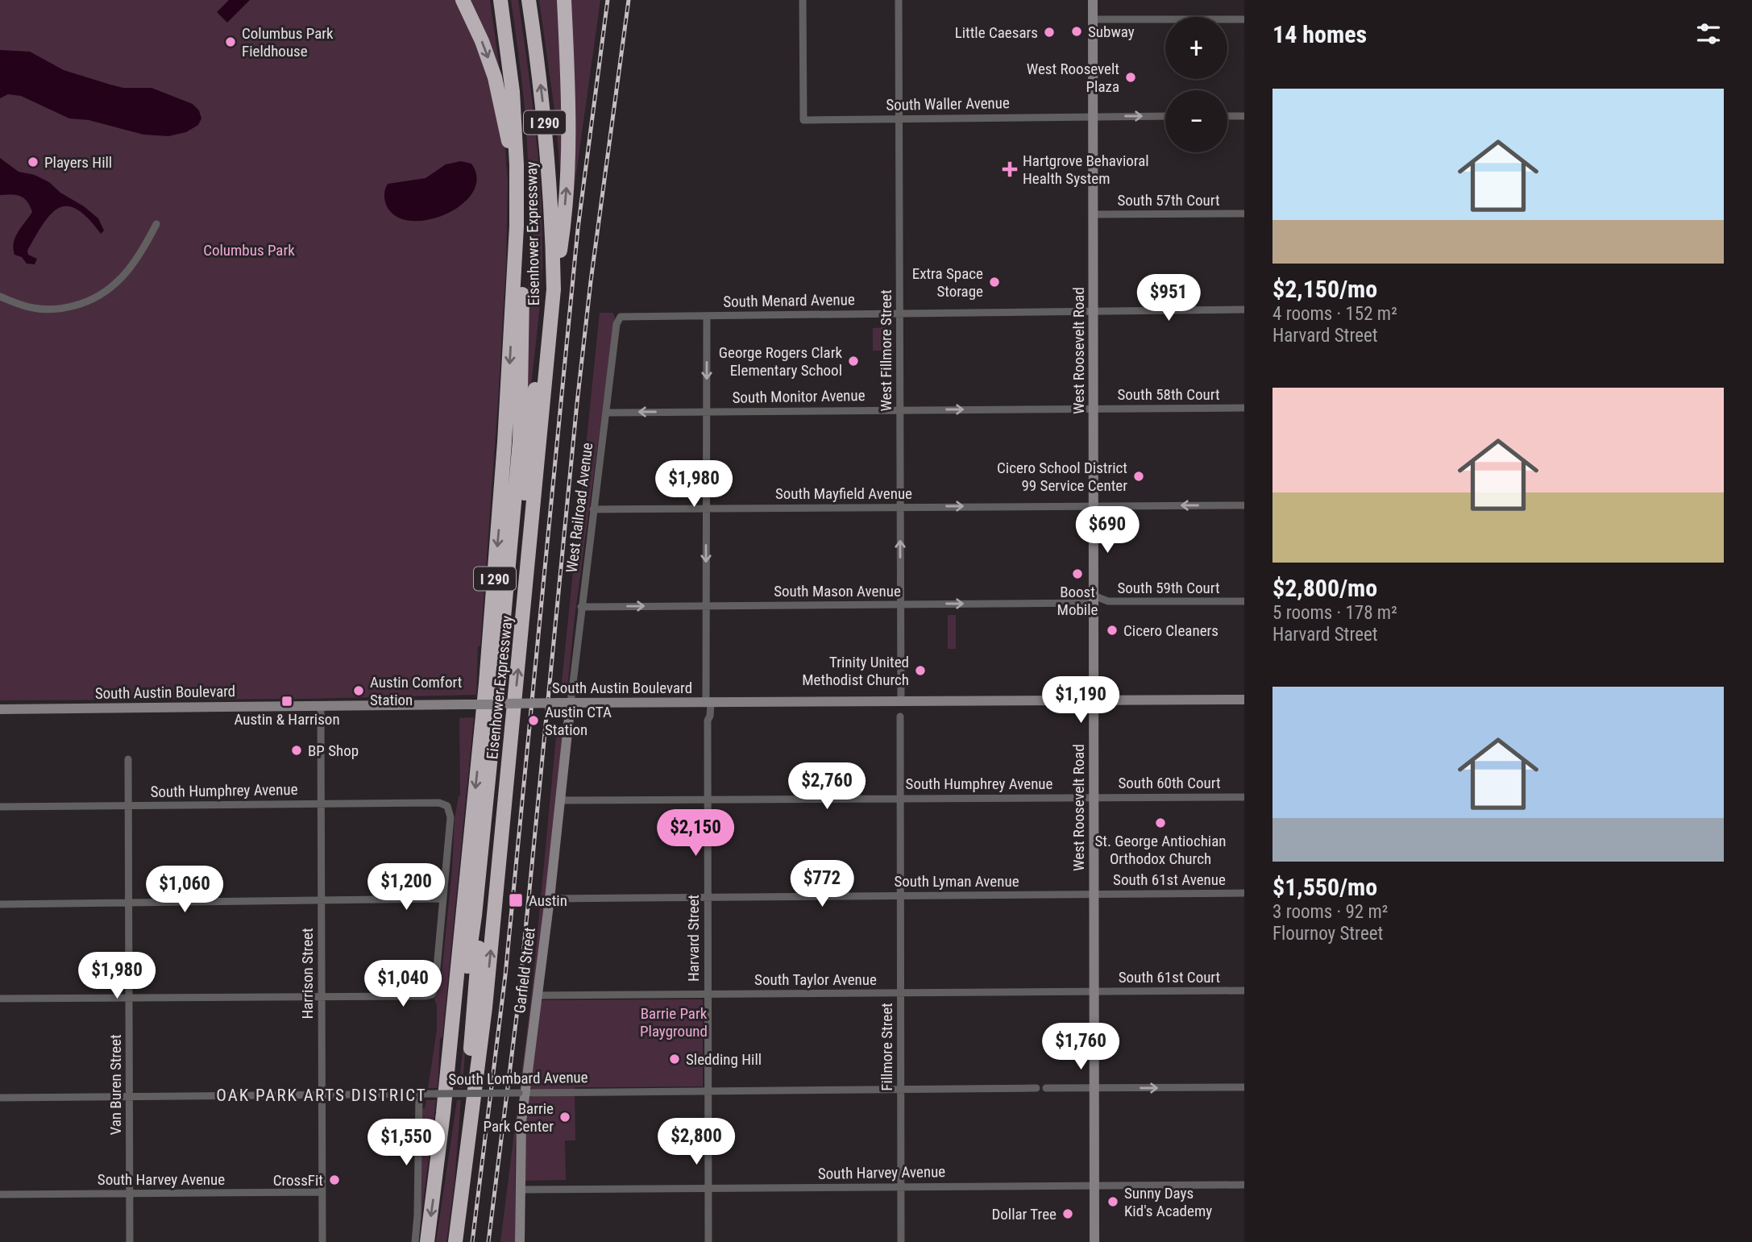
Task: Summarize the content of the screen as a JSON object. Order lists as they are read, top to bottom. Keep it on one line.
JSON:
{"streets":{"highway":["I 290","Eisenhower Expressway"],"street":["South Waller Avenue","South 57th Court","South Menard Avenue","West Fillmore Street","West Roosevelt Road","South 58th Court","South Monitor Avenue","South Mayfield Avenue","West Railroad Avenue","South 59th Court","South Mason Avenue","South Austin Boulevard","South 60th Court","South Humphrey Avenue","South 61st Avenue","South Lyman Avenue","Harvard Street","Garfield Street","Harrison Street","South 61st Court","South Taylor Avenue","Fillmore Street","South Lombard Avenue","Van Buren Street","South Harvey Avenue"]},"crossings":[["South Waller Avenue","West Fillmore Street"],["South Waller Avenue","West Roosevelt Road"],["South 57th Court","West Roosevelt Road"],["South Menard Avenue","West Fillmore Street"],["South Menard Avenue","West Roosevelt Road"],["South Menard Avenue","West Railroad Avenue"],["South Menard Avenue","Harvard Street"],["West Fillmore Street","South Monitor Avenue"],["West Fillmore Street","South Mayfield Avenue"],["West Fillmore Street","South Mason Avenue"],["West Fillmore Street","South Austin Boulevard"],["West Roosevelt Road","South 58th Court"],["West Roosevelt Road","South Monitor Avenue"],["West Roosevelt Road","South Mayfield Avenue"],["West Roosevelt Road","South 59th Court"],["West Roosevelt Road","South Mason Avenue"],["West Roosevelt Road","South Austin Boulevard"],["West Roosevelt Road","South 60th Court"],["West Roosevelt Road","South Humphrey Avenue"],["West Roosevelt Road","South 61st Avenue"],["West Roosevelt Road","South Lyman Avenue"],["West Roosevelt Road","South 61st Court"],["West Roosevelt Road","South Taylor Avenue"],["West Roosevelt Road","South Harvey Avenue"],["South 58th Court","South Monitor Avenue"],["South Monitor Avenue","West Railroad Avenue"],["South Monitor Avenue","Harvard Street"],["South Mayfield Avenue","West Railroad Avenue"],["South Mayfield Avenue","Harvard Street"],["West Railroad Avenue","South Mason Avenue"],["West Railroad Avenue","South Austin Boulevard"],["West Railroad Avenue","Garfield Street"],["South 59th Court","South Mason Avenue"],["South Mason Avenue","Harvard Street"],["South Austin Boulevard","Harvard Street"],["South Austin Boulevard","Garfield Street"],["South Austin Boulevard","Harrison Street"],["South 60th Court","South Humphrey Avenue"],["South Humphrey Avenue","Harvard Street"],["South Humphrey Avenue","Garfield Street"],["South Humphrey Avenue","Harrison Street"],["South Humphrey Avenue","Fillmore Street"],["South Humphrey Avenue","Van Buren Street"],["South 61st Avenue","South Lyman Avenue"],["South Lyman Avenue","Harvard Street"],["South Lyman Avenue","Garfield Street"],["South Lyman Avenue","Fillmore Street"],["Harvard Street","South Taylor Avenue"],["Harvard Street","South Lombard Avenue"],["Harvard Street","South Harvey Avenue"],["Garfield Street","South Taylor Avenue"],["Garfield Street","South Lombard Avenue"],["Garfield Street","South Harvey Avenue"],["Harrison Street","South Lombard Avenue"],["Harrison Street","South Harvey Avenue"],["South 61st Court","South Taylor Avenue"],["South Taylor Avenue","Fillmore Street"],["Fillmore Street","South Lombard Avenue"],["Fillmore Street","South Harvey Avenue"],["South Lombard Avenue","Van Buren Street"],["Van Buren Street","South Harvey Avenue"]],"one_way":["South Mason Avenue"],"districts":["OAK PARK ARTS DISTRICT"],"parks":["Columbus Park","Barrie Park Playground"],"places":{"other":["Subway","Little Caesars","Columbus Park Fieldhouse","West Roosevelt Plaza","Players Hill","Extra Space Storage","George Rogers Clark Elementary School","Cicero School District 99 Service Center","Boost Mobile","Cicero Cleaners","Trinity United Methodist Church","Austin Comfort Station","Austin CTA Station","BP Shop","St. George Antiochian Orthodox Church","Sledding Hill","Barrie Park Center","CrossFit","Sunny Days Kid's Academy","Dollar Tree"],"health":["Hartgrove Behavioral Health System"],"transit":["Austin & Harrison","Austin"]},"page":{"heading":"14 homes","map_buttons":["+","−"],"list":[{"name":"$2,150/mo","note":"4 rooms · 152 m² · Harvard Street"},{"name":"$2,800/mo","note":"5 rooms · 178 m² · Harvard Street"},{"name":"$1,550/mo","note":"3 rooms · 92 m² · Flournoy Street"}],"price":["$951","$1,980","$690","$1,190","$2,760","$2,150","$772","$1,200","$1,060","$1,980","$1,040","$1,760","$2,800","$1,550"]}}
